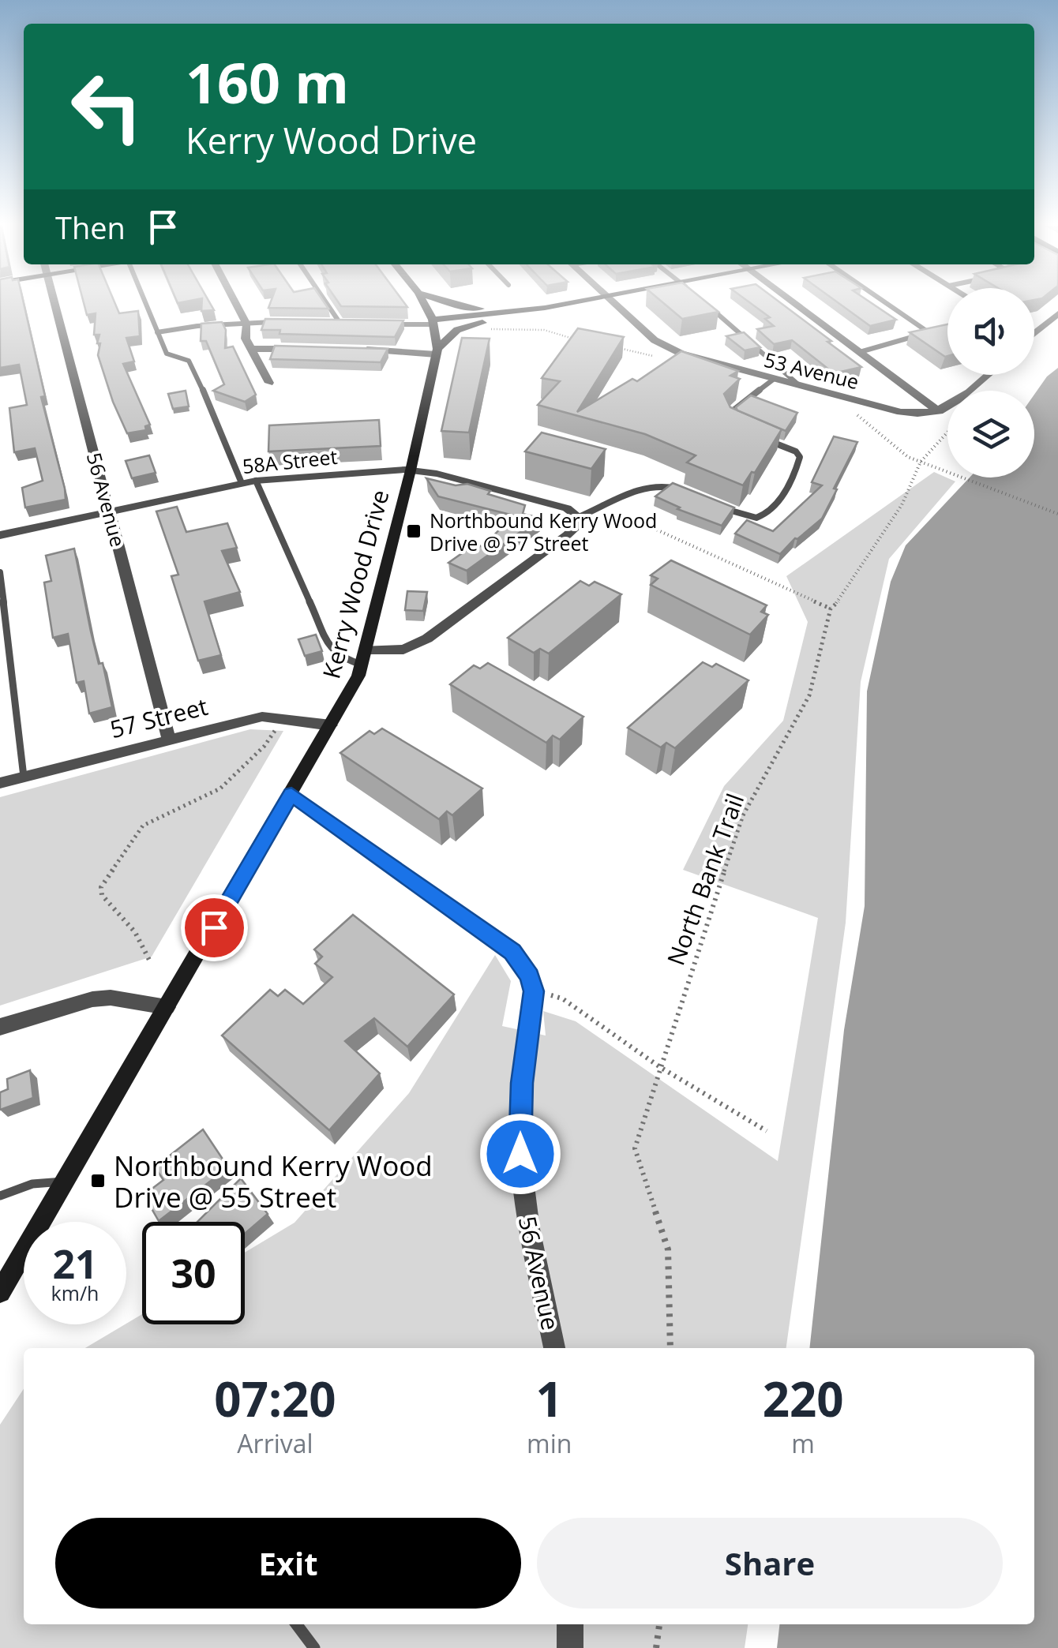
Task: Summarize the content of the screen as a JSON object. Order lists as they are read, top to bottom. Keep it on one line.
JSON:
{"streets":{"street":["53 Avenue","58A Street","56 Avenue","Kerry Wood Drive","57 Street"],"path":["North Bank Trail"]},"crossings":[["58A Street","56 Avenue"],["58A Street","Kerry Wood Drive"],["56 Avenue","57 Street"],["Kerry Wood Drive","57 Street"]],"places":{"transit":["Northbound Kerry Wood Drive @ 57 Street","Northbound Kerry Wood Drive @ 55 Street"]},"page":{"turn":["160 m","Kerry Wood Drive"],"then":"Then","speed":"21 km/h","limit":"30","eta":["07:20","Arrival","1","min","220","m"],"buttons":["Exit","Share"]}}
